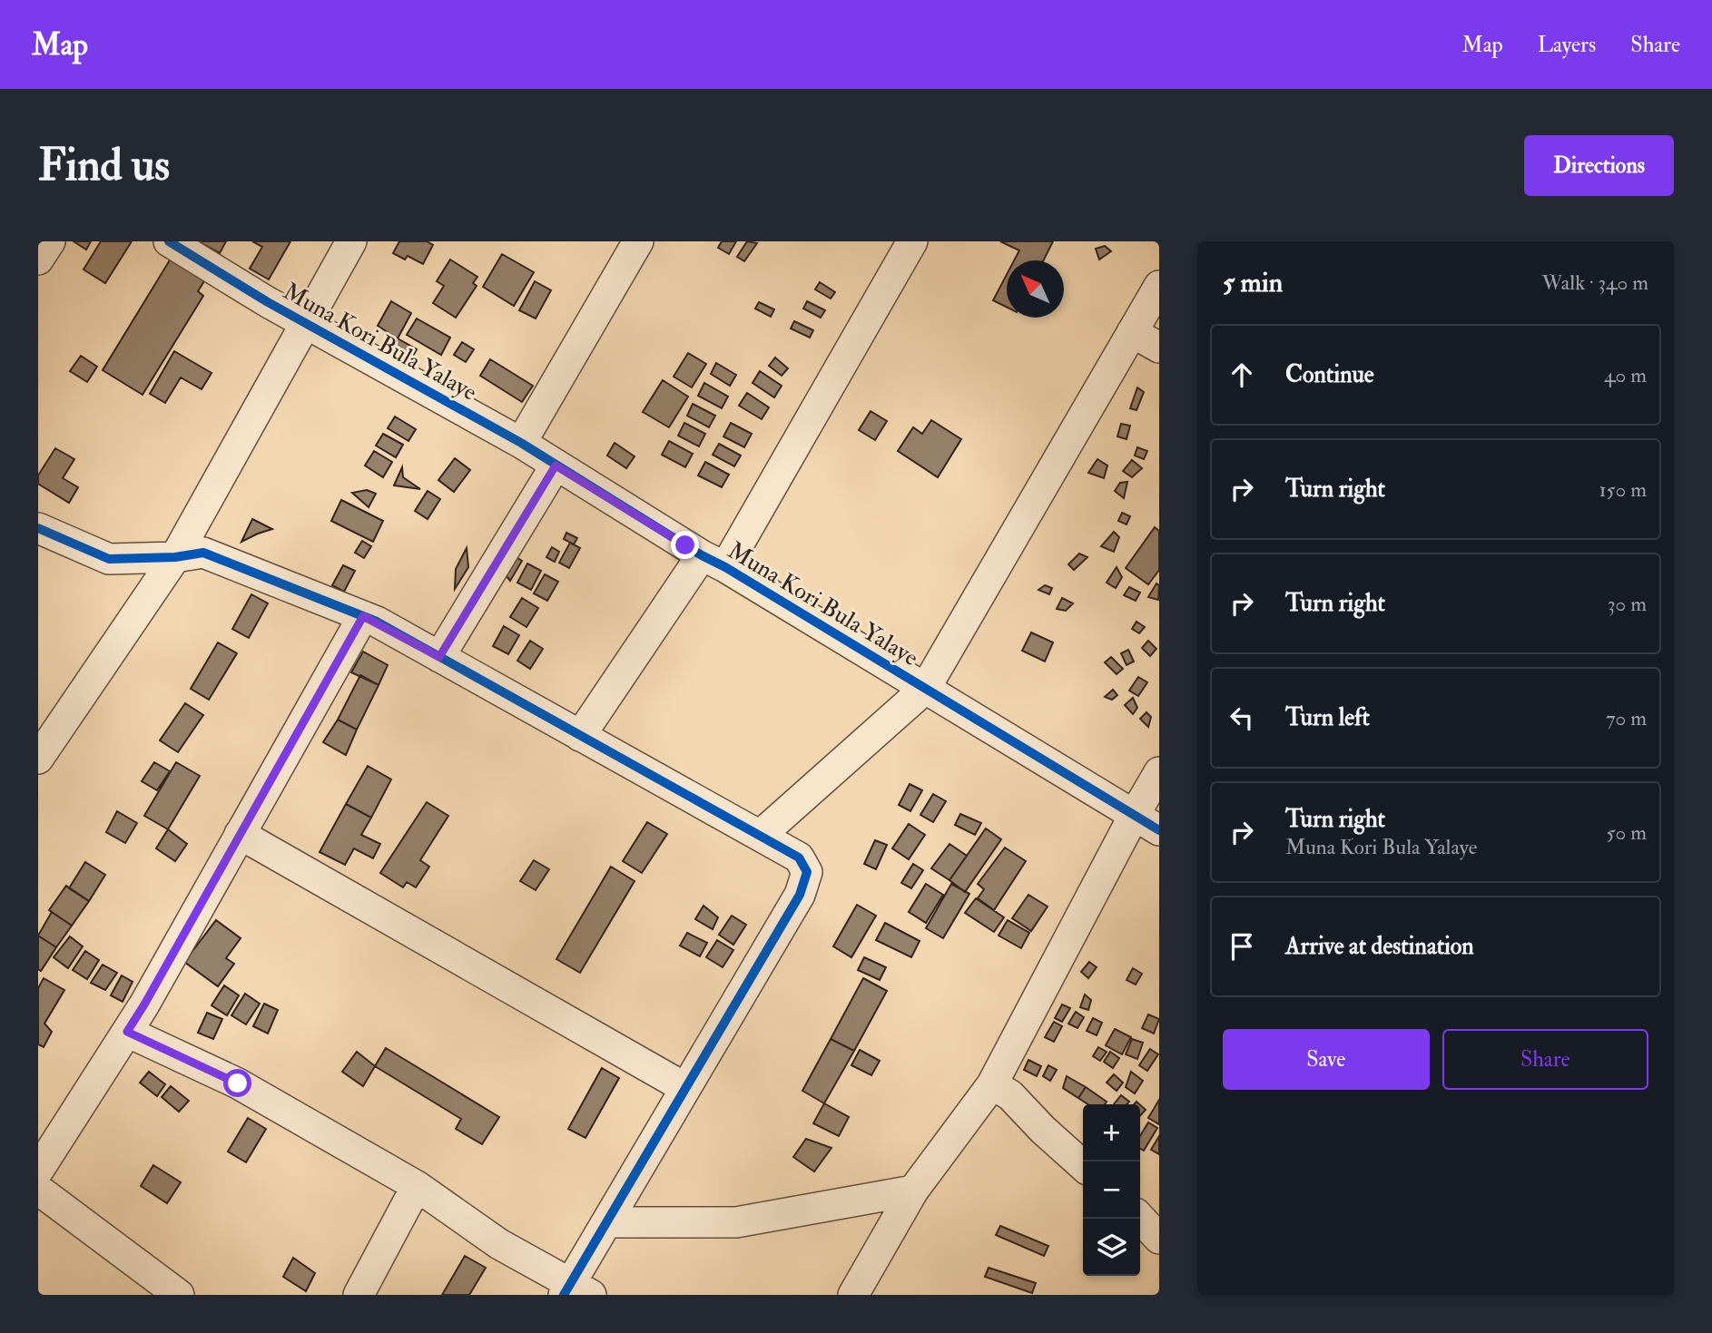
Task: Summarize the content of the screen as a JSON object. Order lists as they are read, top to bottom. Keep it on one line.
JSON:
{"streets":{"street":["Muna Kori Bula Yalaye"]},"north":"top left","page":{"header":"Map","nav":["Map","Layers","Share"],"buttons":["Directions",["Save","Share"]],"title":"Find us","heading":["5 min","Walk · 340 m"],"list":[["Continue","40 m"],["Turn right","150 m"],["Turn right","30 m"],["Turn left","70 m"],["Turn right","Muna Kori Bula Yalaye","50 m"],"Arrive at destination"],"map_buttons":["+","−"]}}
